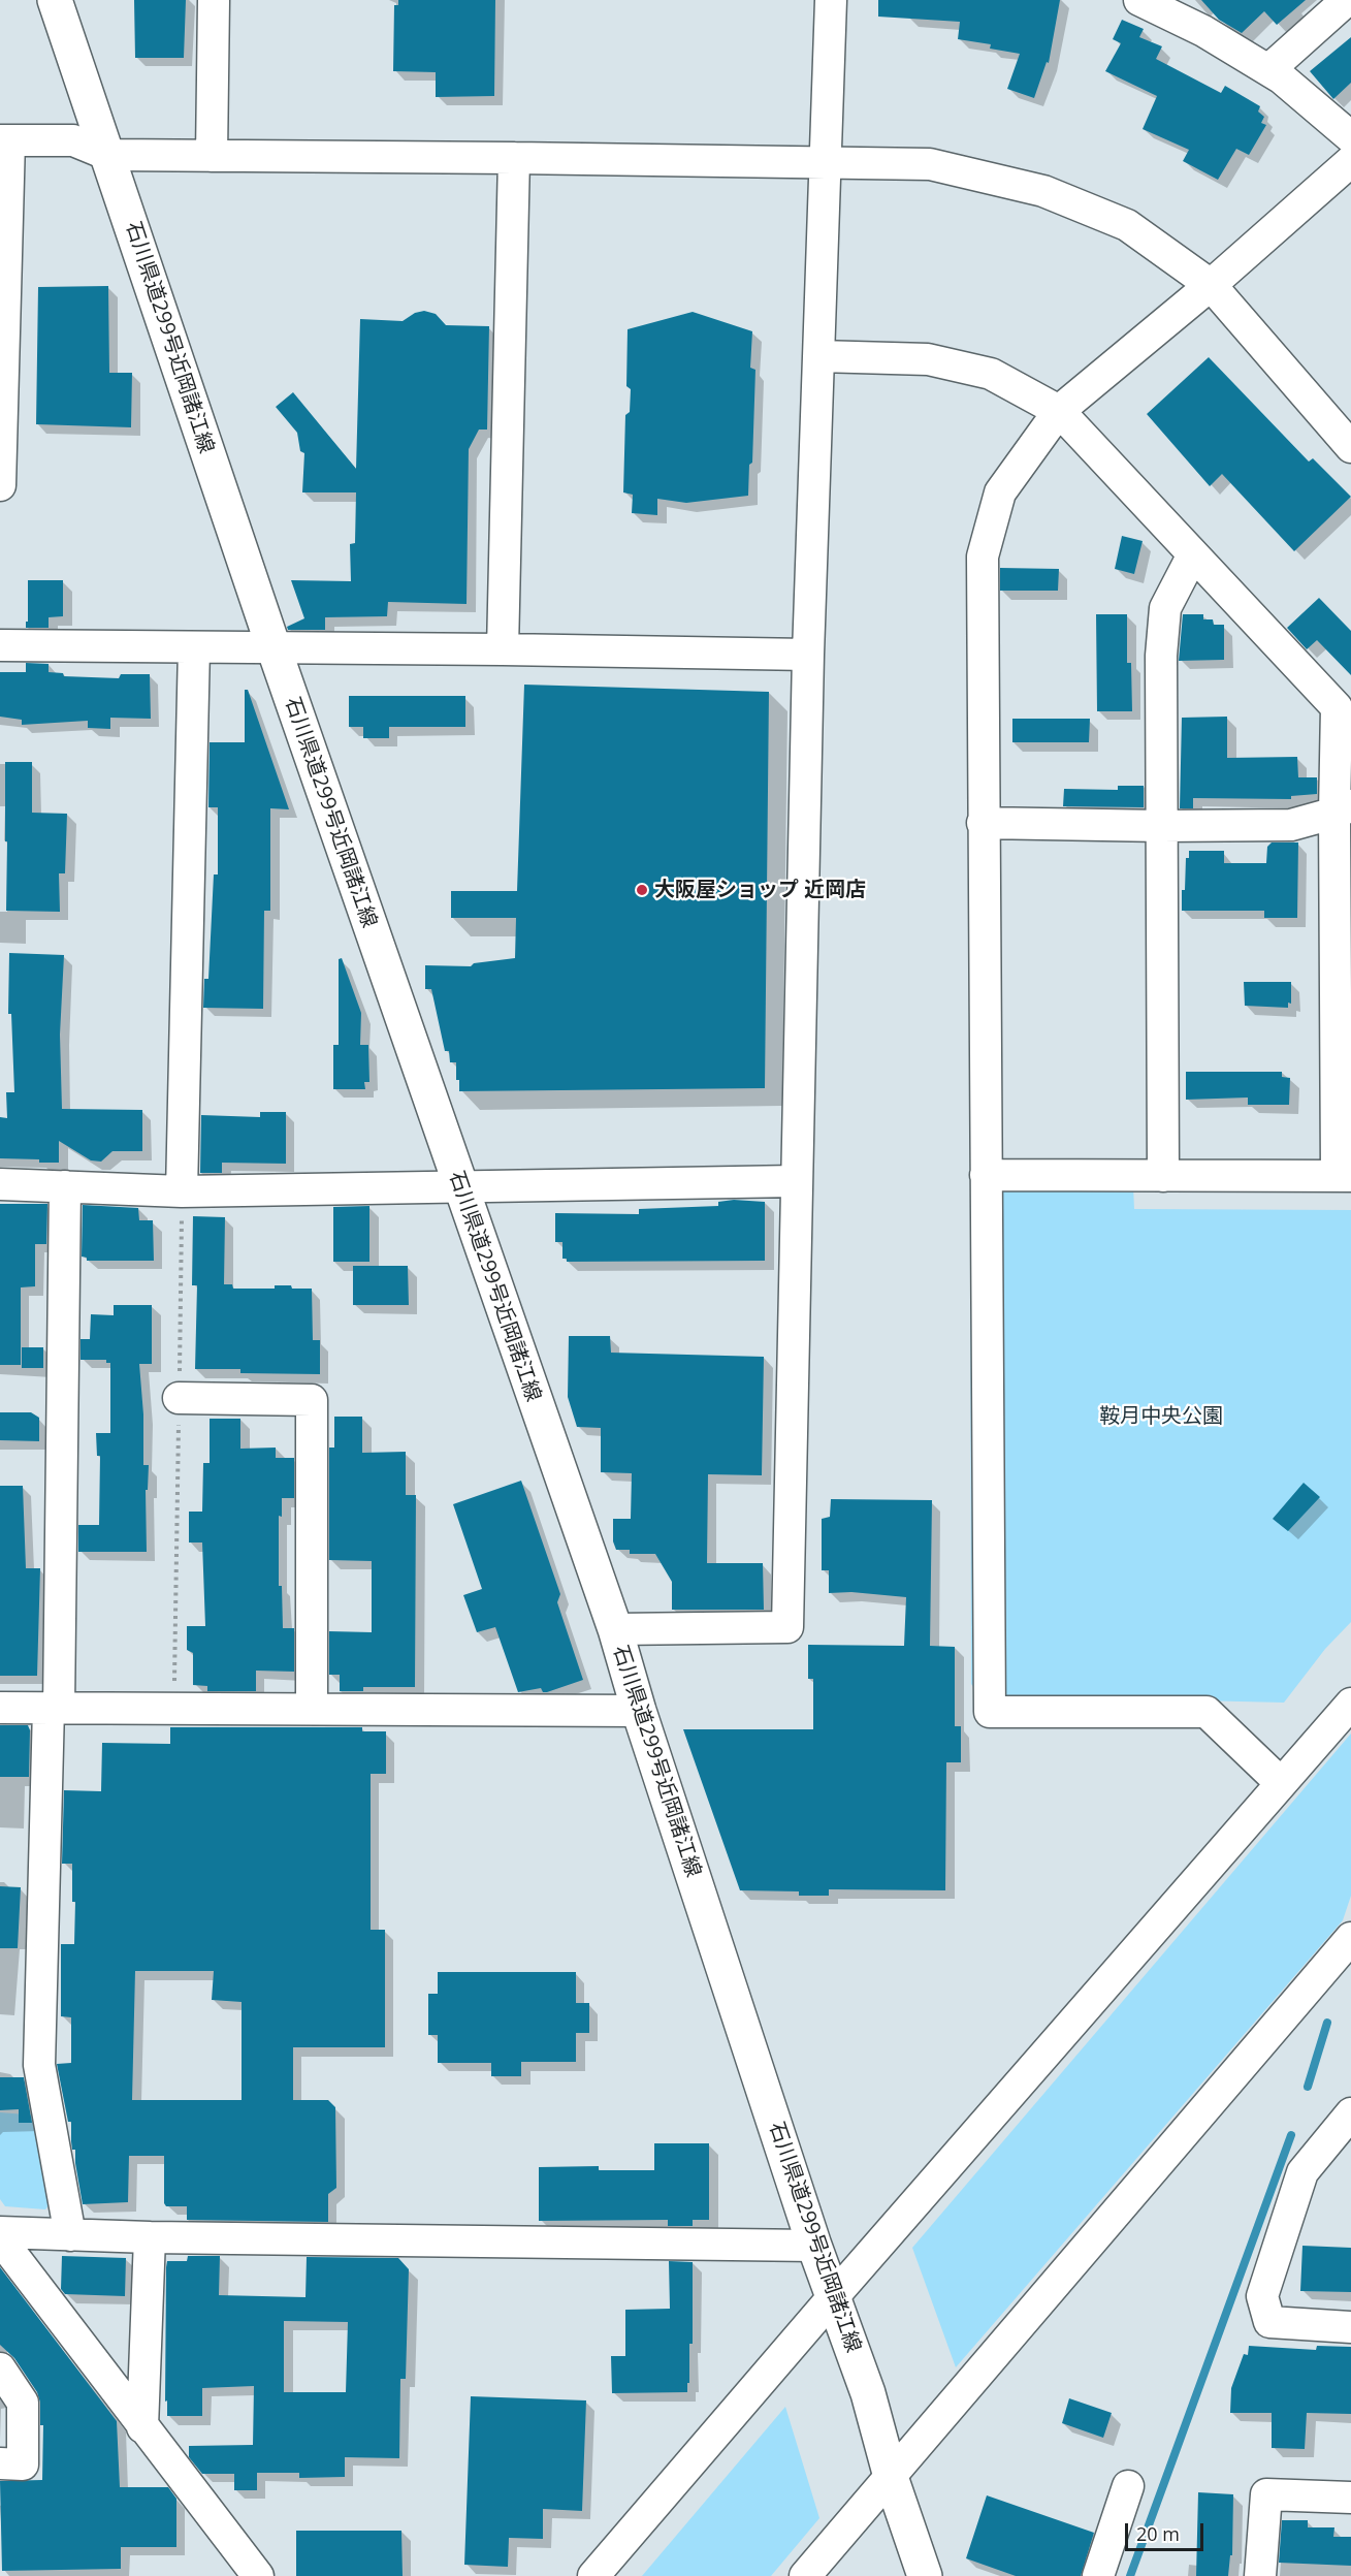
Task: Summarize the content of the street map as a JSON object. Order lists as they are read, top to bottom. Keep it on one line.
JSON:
{"streets":{"main road":["石川県道299号近岡諸江線"]},"parks":["鞍月中央公園"],"places":["大阪屋ショップ 近岡店"],"scale_bar":"20 m"}
